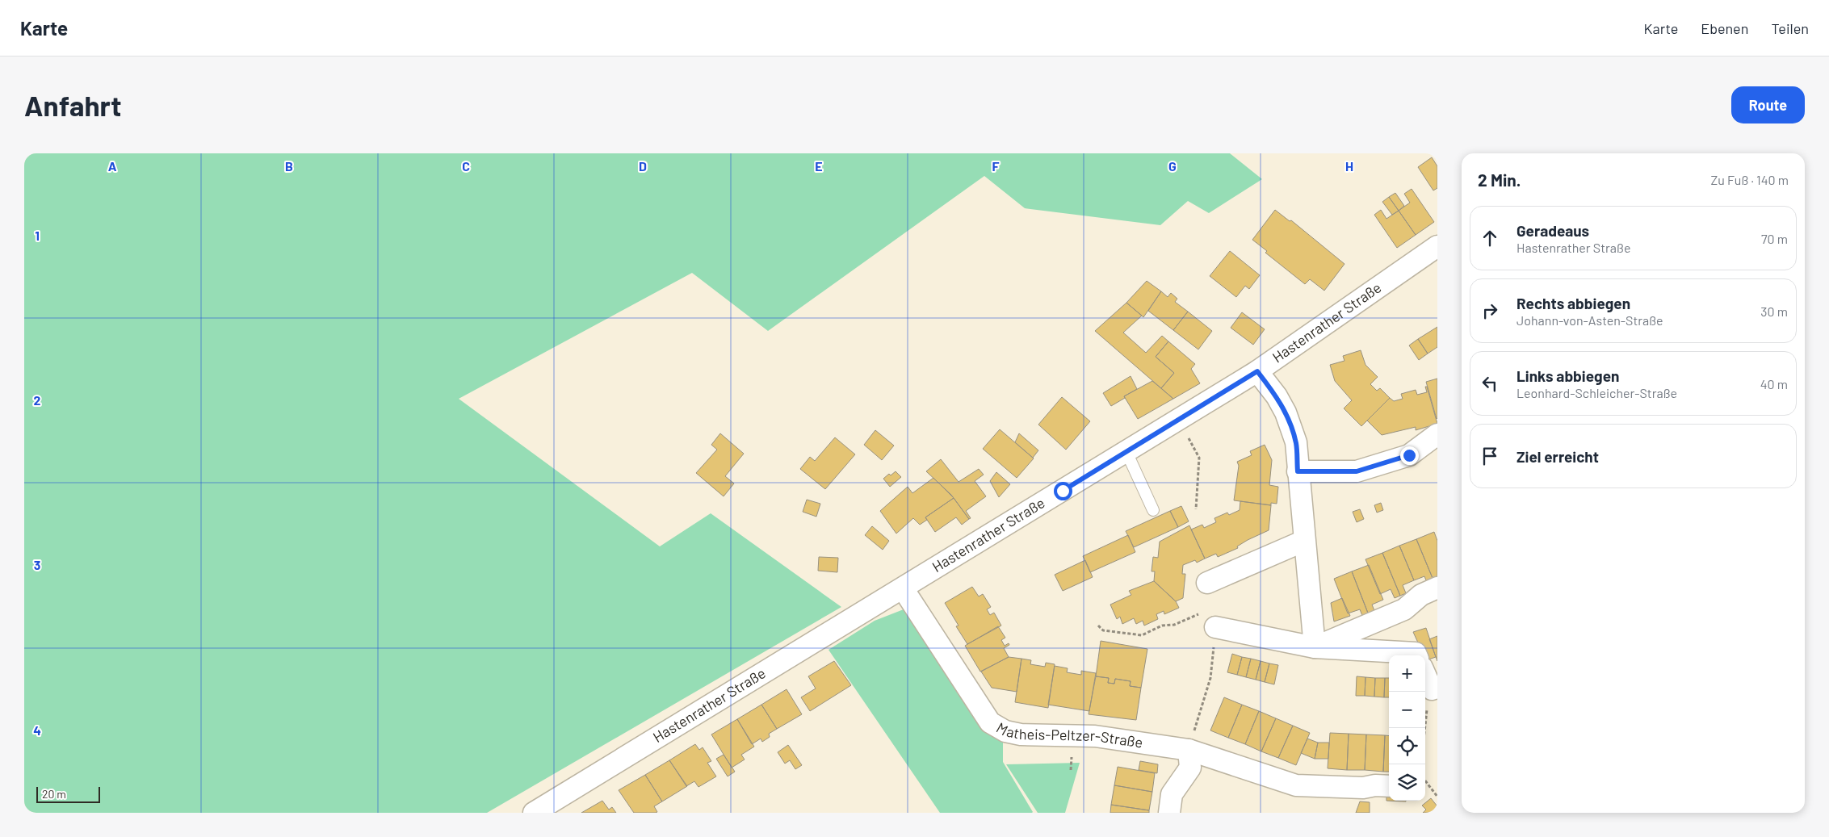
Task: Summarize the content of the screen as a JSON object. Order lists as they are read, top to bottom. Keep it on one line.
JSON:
{"streets":{"street":["Hastenrather Straße","Matheis-Peltzer-Straße"]},"crossings":[["Hastenrather Straße","Matheis-Peltzer-Straße"]],"scale_bar":"20 m","page":{"header":"Karte","nav":["Karte","Ebenen","Teilen"],"buttons":"Route","title":"Anfahrt","heading":["2 Min.","Zu Fuß · 140 m"],"list":[["Geradeaus","Hastenrather Straße","70 m"],["Rechts abbiegen","Johann-von-Asten-Straße","30 m"],["Links abbiegen","Leonhard-Schleicher-Straße","40 m"],"Ziel erreicht"],"map_buttons":["+","−"],"scale":"20 m"},"grid":{"columns":["A","B","C","D","E","F","G","H"],"rows":["1","2","3","4"]}}
